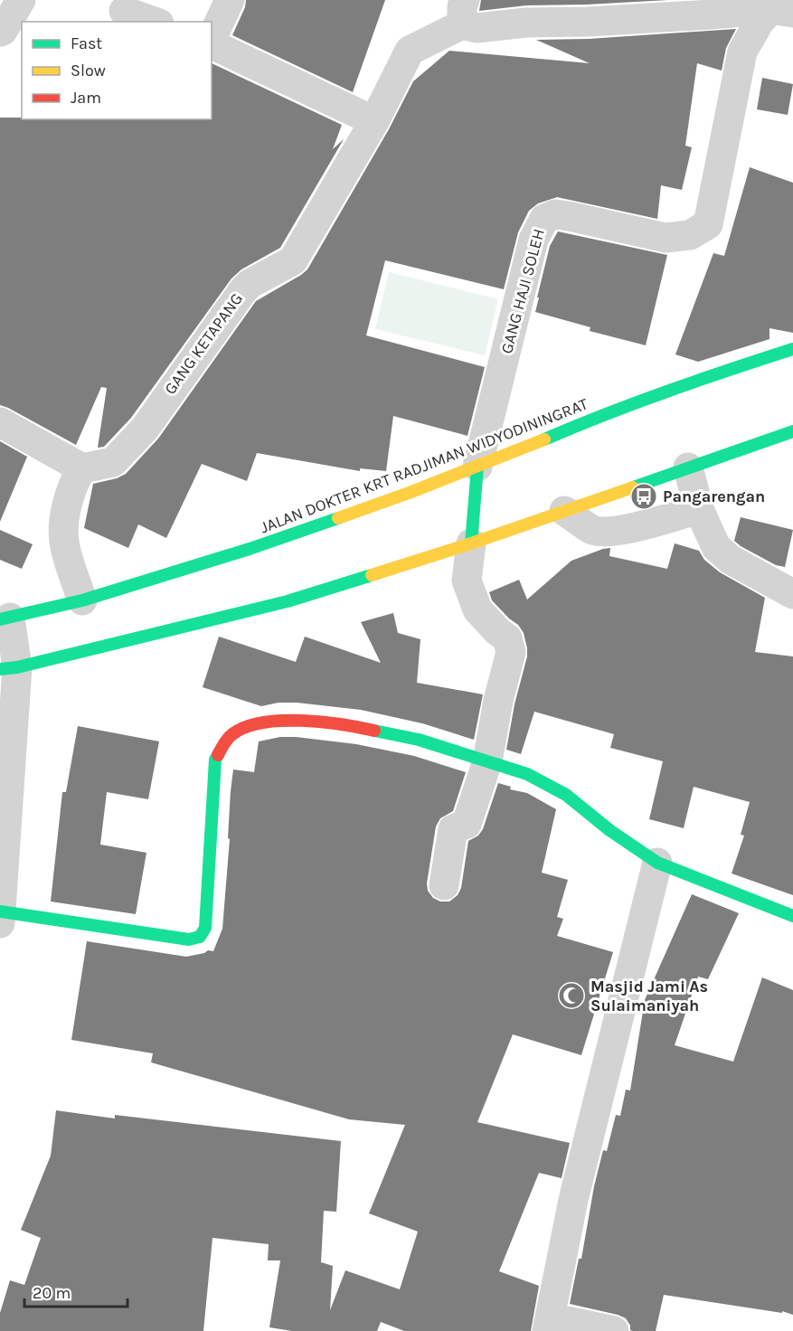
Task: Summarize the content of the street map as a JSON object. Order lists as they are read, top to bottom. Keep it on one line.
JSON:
{"streets":{"main road":["JALAN DOKTER KRT RADJIMAN WIDYODININGRAT"],"street":["GANG HAJI SOLEH","GANG KETAPANG"]},"crossings":[["GANG HAJI SOLEH","JALAN DOKTER KRT RADJIMAN WIDYODININGRAT"]],"places":{"bus stop":["Pangarengan"],"mosque":["Masjid Jami As Sulaimaniyah"]},"legend":["Fast","Slow","Jam"],"scale_bar":"20 m"}
